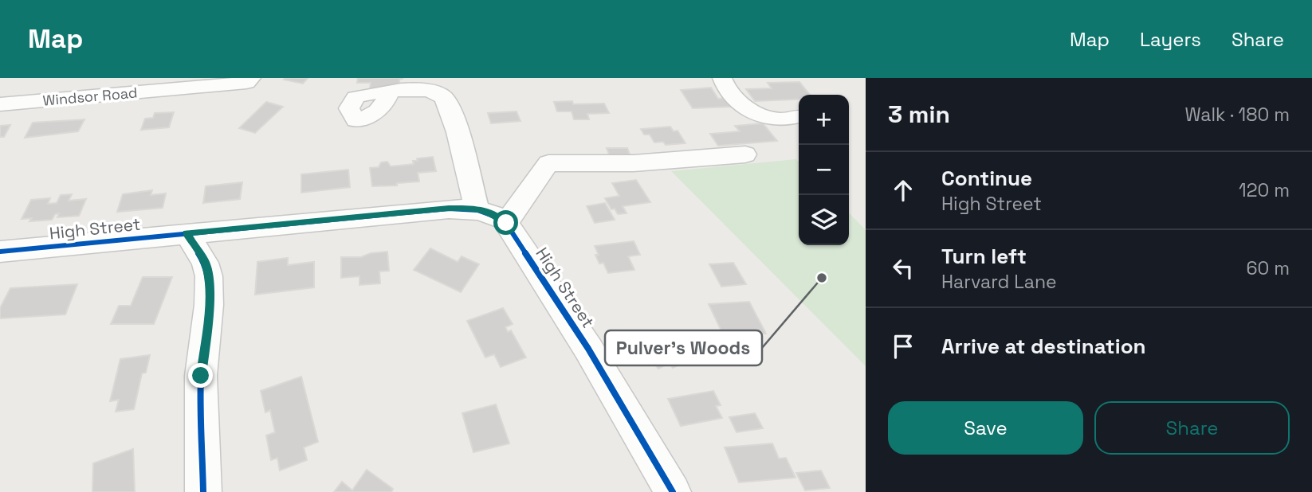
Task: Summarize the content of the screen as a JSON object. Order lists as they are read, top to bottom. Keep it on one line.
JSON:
{"streets":{"street":["Windsor Road","High Street"]},"places":["Pulver's Woods"],"page":{"header":"Map","nav":["Map","Layers","Share"],"heading":["3 min","Walk · 180 m"],"map_buttons":["+","−"],"list":[["Continue","High Street","120 m"],["Turn left","Harvard Lane","60 m"],"Arrive at destination"],"buttons":["Save","Share"]}}
